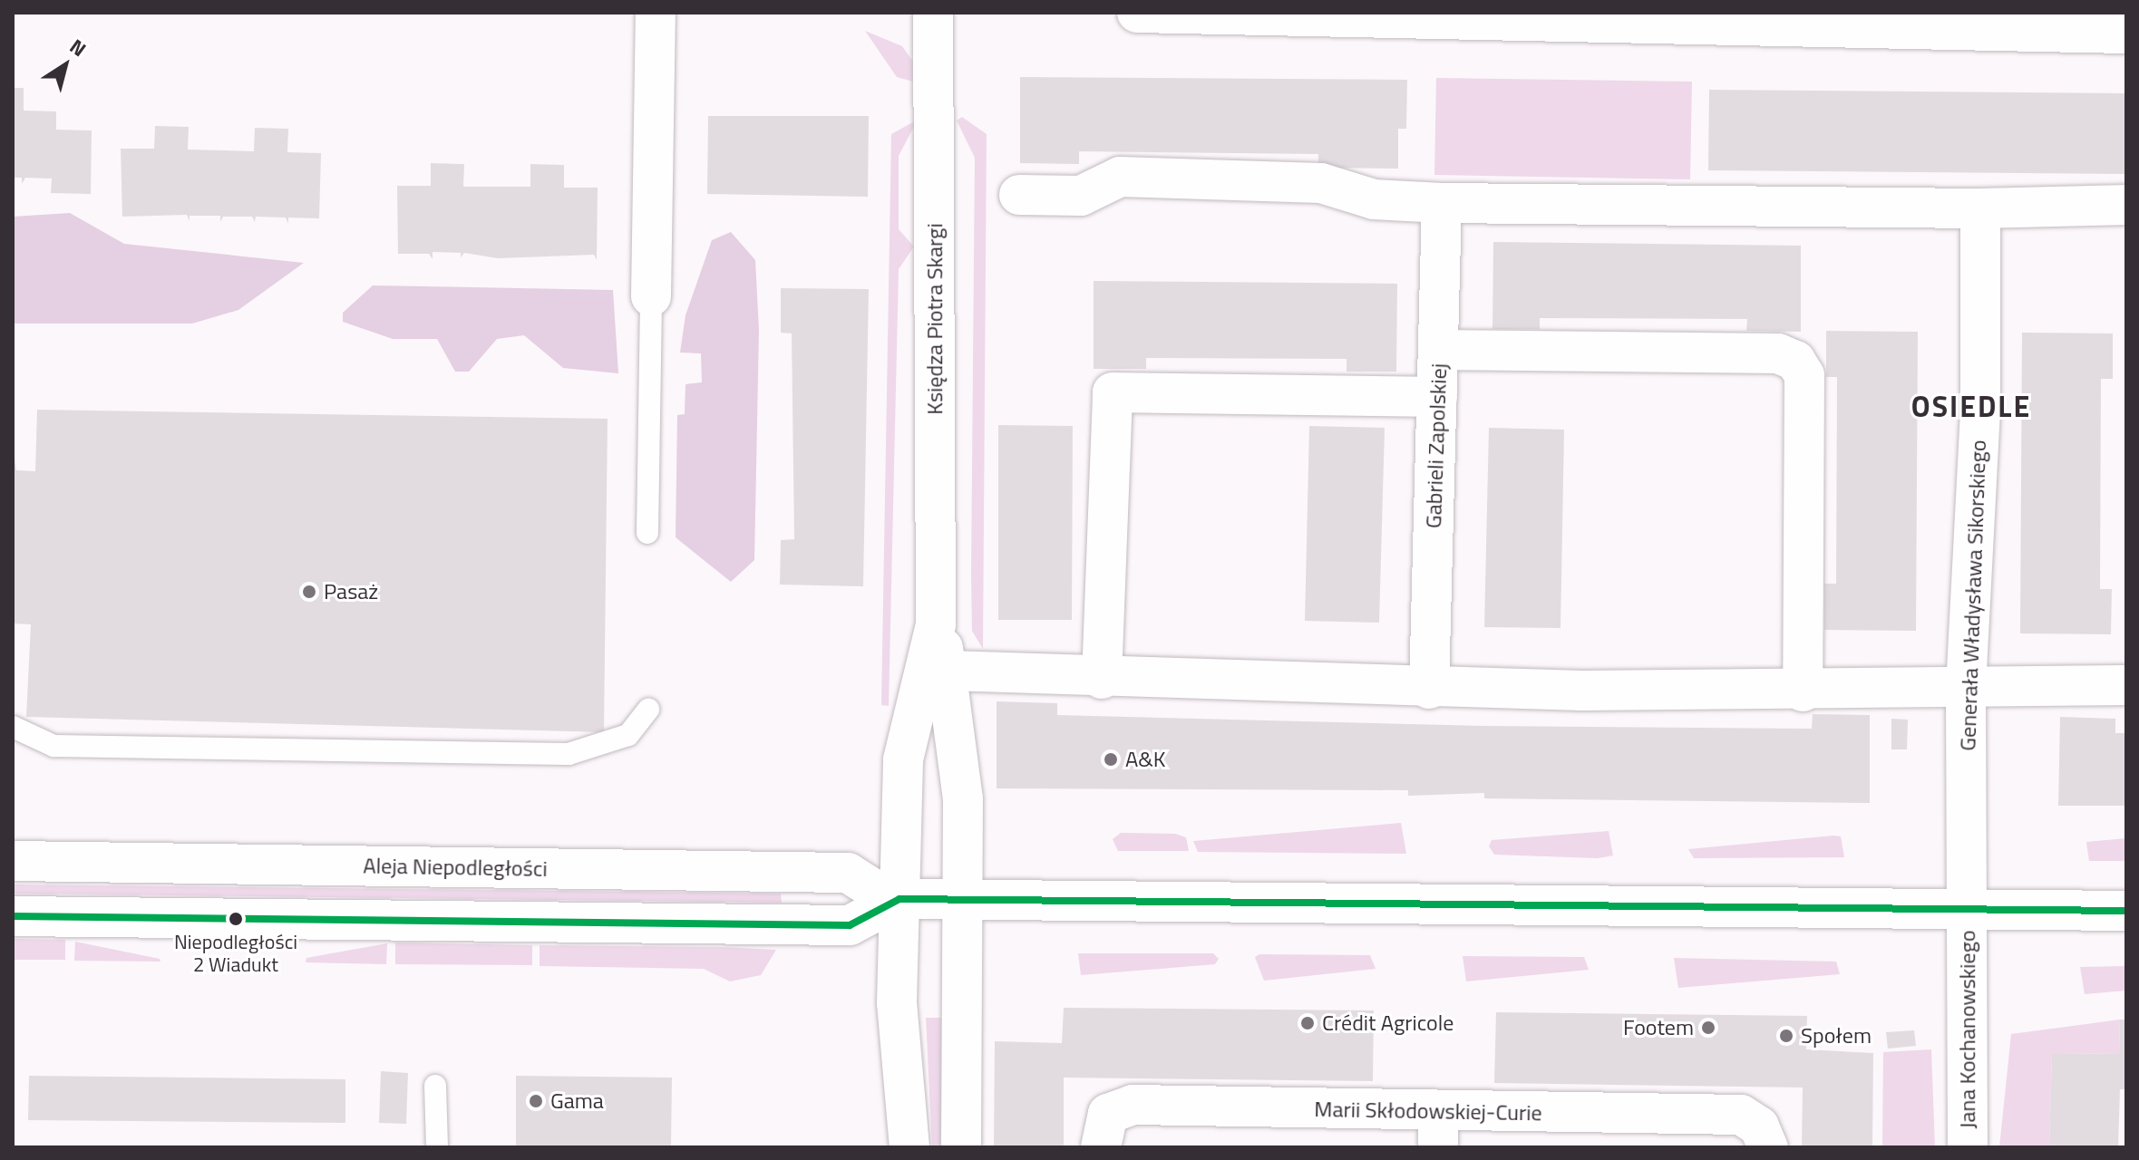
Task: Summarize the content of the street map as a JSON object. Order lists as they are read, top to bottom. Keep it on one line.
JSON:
{"streets":{"street":["Księdza Piotra Skargi","Gabrieli Zapolskiej","Generała Władysława Sikorskiego","Aleja Niepodległości","Jana Kochanowskiego","Marii Skłodowskiej-Curie"]},"crossings":[["Księdza Piotra Skargi","Aleja Niepodległości"],["Generała Władysława Sikorskiego","Jana Kochanowskiego"]],"districts":["OSIEDLE"],"places":["Pasaż","A&K","Niepodległości 2 Wiadukt","Crédit Agricole","Footem","Społem","Gama"],"north":"top right"}
